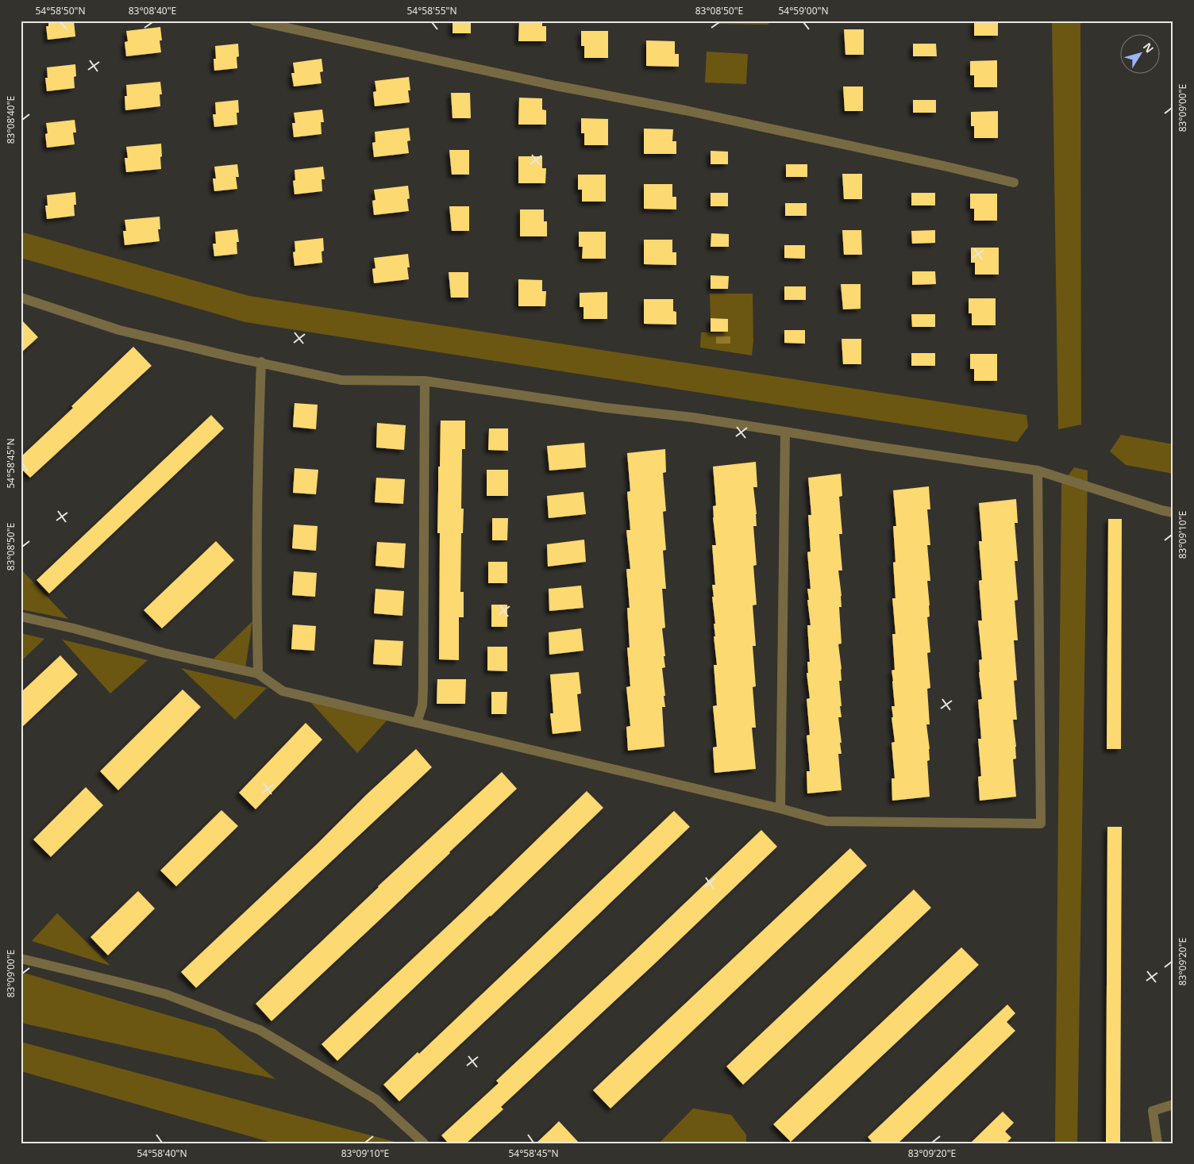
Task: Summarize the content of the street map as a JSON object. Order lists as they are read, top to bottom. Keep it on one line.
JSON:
{"north":"top right","coordinates":["54°58'50\"N","83°08'40\"E","54°58'55\"N","83°08'50\"E","54°59'00\"N","83°09'00\"E","54°58'45\"N","83°09'10\"E","83°09'20\"E","54°58'40\"N"]}
